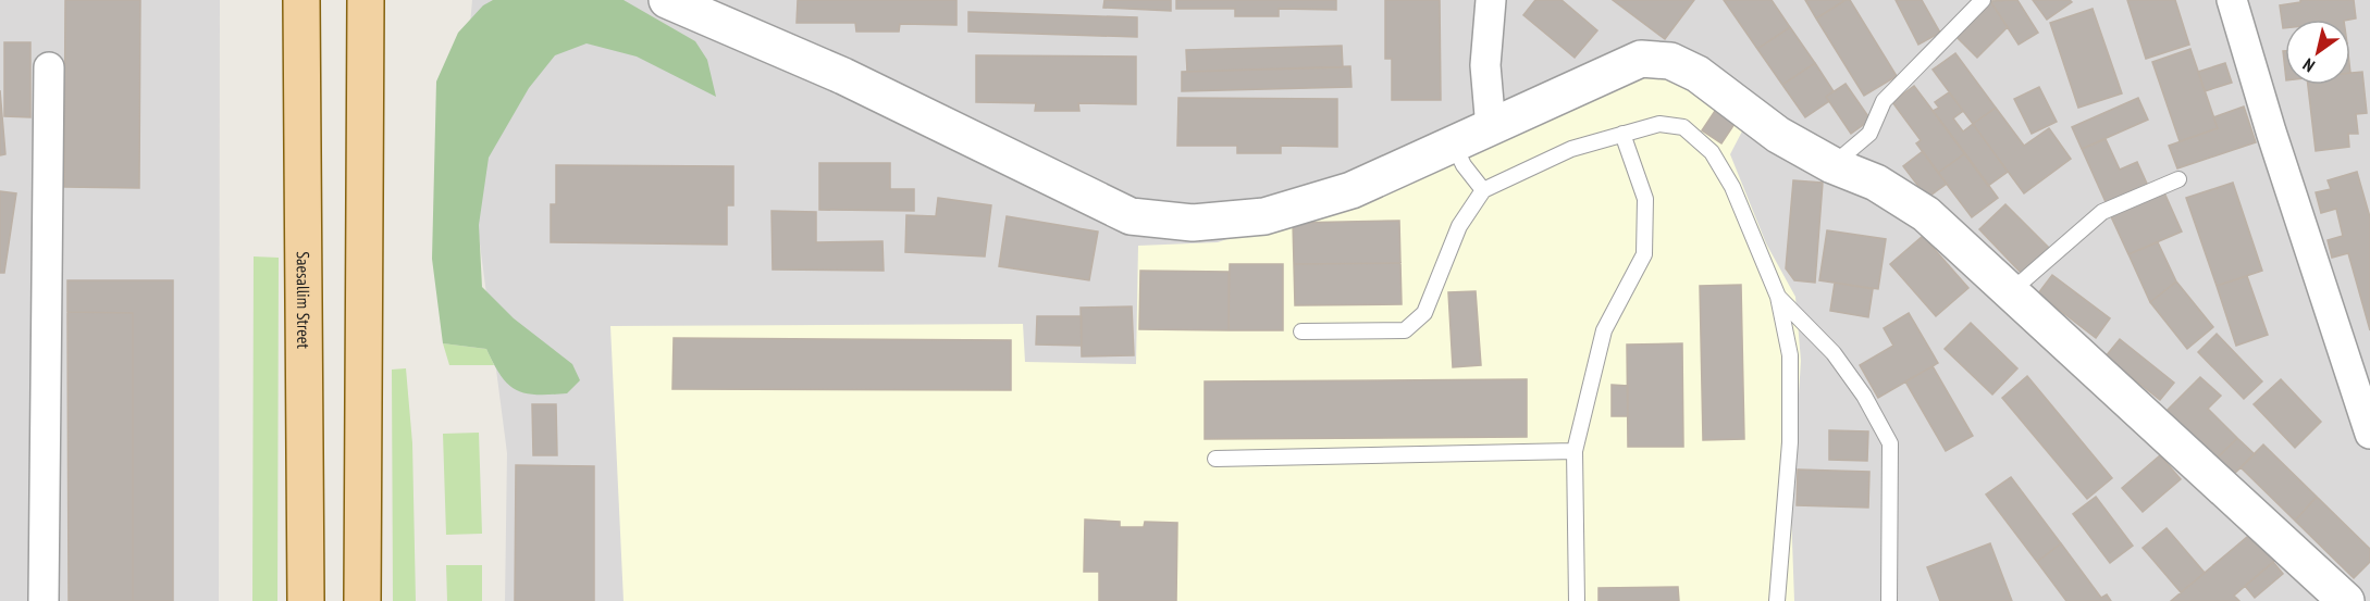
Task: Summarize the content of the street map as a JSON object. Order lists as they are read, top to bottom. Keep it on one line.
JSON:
{"streets":{"main road":["Saesallim Street"]},"north":"bottom left"}
